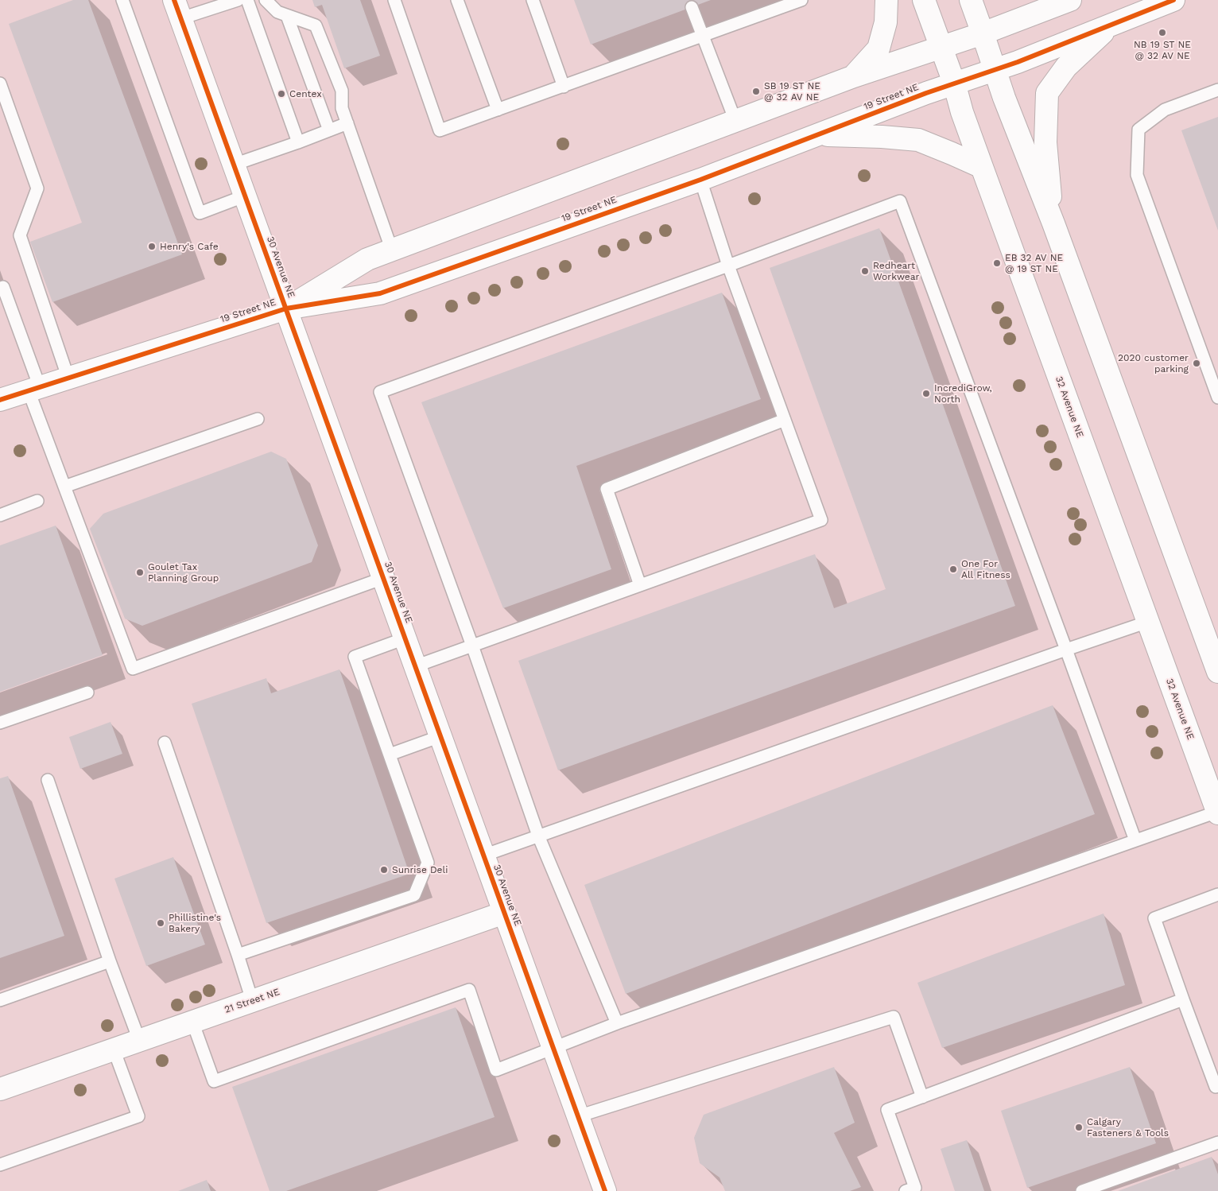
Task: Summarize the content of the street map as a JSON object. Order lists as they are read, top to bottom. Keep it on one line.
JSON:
{"streets":{"street":["19 Street NE","30 Avenue NE","32 Avenue NE","21 Street NE"]},"crossings":[["19 Street NE","30 Avenue NE"],["19 Street NE","32 Avenue NE"],["30 Avenue NE","21 Street NE"]],"places":["NB 19 ST NE @ 32 AV NE","SB 19 ST NE @ 32 AV NE","Centex","Henry's Cafe","EB 32 AV NE @ 19 ST NE","Redheart Workwear","2020 customer parking","IncrediGrow, North","One For All Fitness","Goulet Tax Planning Group","Sunrise Deli","Phillistine's Bakery","Calgary Fasteners & Tools"]}
